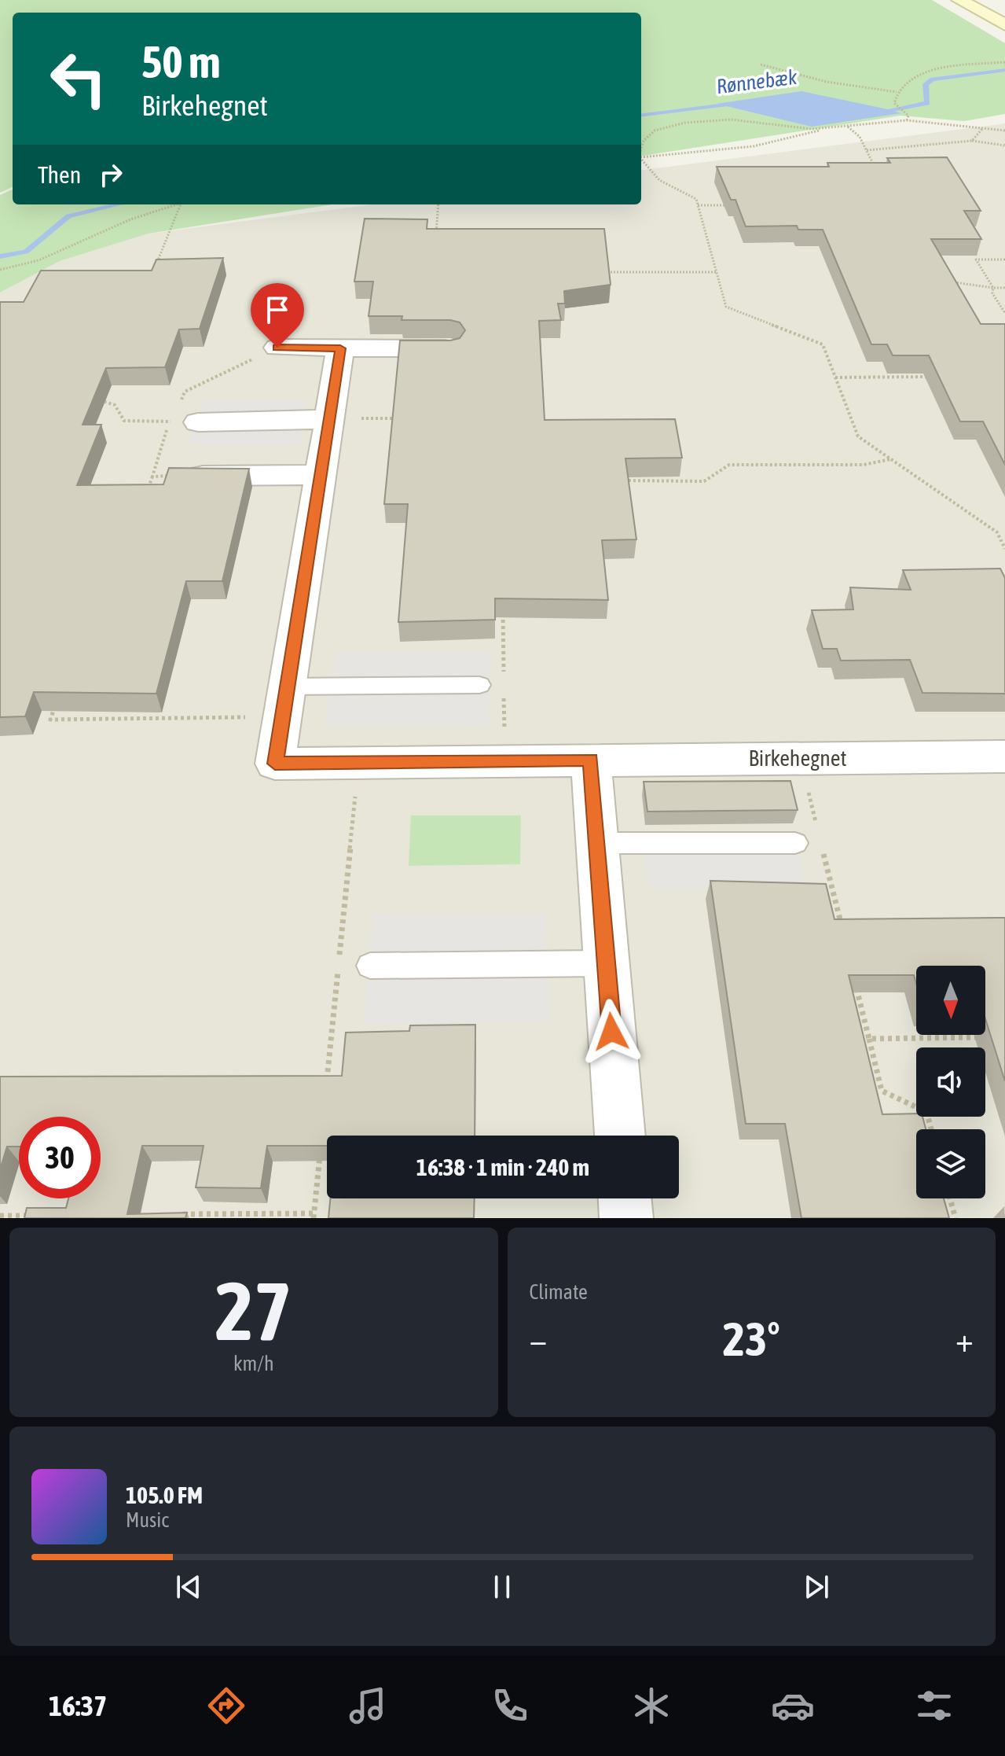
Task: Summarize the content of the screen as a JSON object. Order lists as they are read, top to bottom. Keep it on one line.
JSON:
{"streets":{"street":["Birkehegnet"]},"water":["Rønnebæk"],"north":"bottom","page":{"turn":["50 m","Birkehegnet"],"then":"Then","limit":"30","trip":"16:38 · 1 min · 240 m","tile":[["27","km/h"],"Climate"],"heat":["−","23°","+"],"song":["105.0 FM","Music"],"tabs":"16:37"}}
